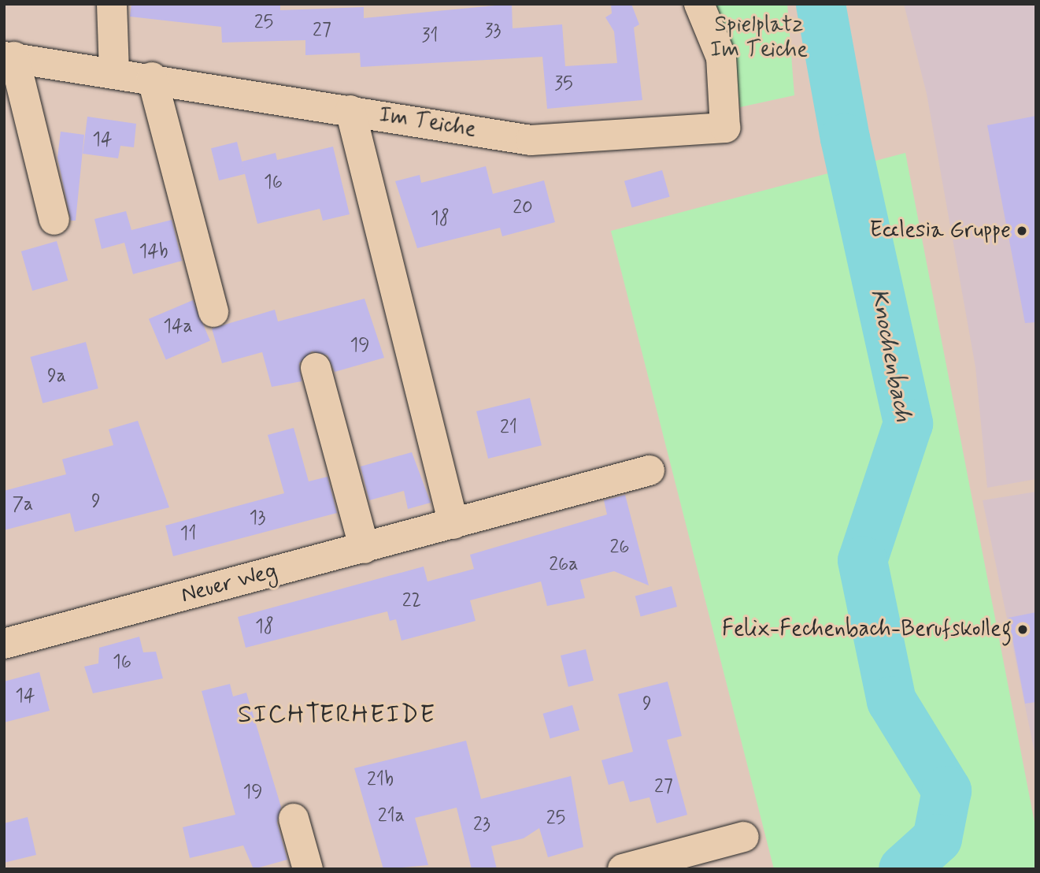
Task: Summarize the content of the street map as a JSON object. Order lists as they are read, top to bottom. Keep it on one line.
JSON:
{"streets":{"street":["Im Teiche","Neuer Weg"]},"districts":["SICHTERHEIDE"],"water":["Knochenbach"],"parks":["Spielplatz Im Teiche"],"places":["Ecclesia Gruppe","Felix-Fechenbach-Berufskolleg"],"house_numbers":["25","27","33","31","35","14","16","20","18","14b","14a","19","9a","21","9","7a","13","11","26","26a","22","18","16","14","9","21b","27","19","21a","25","23"]}
